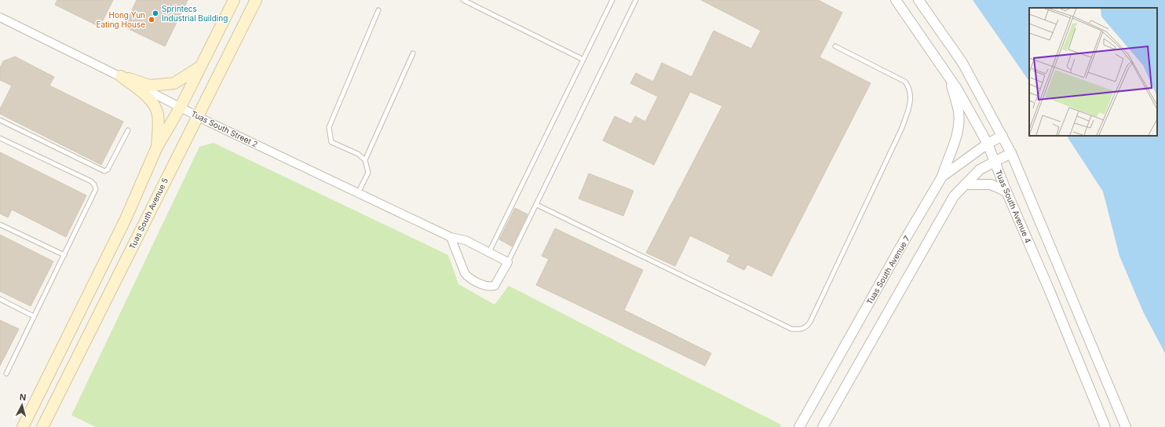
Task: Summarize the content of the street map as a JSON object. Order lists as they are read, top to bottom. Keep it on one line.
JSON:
{"streets":{"main road":["Tuas South Avenue 5"],"street":["Tuas South Street 2","Tuas South Avenue 4","Tuas South Avenue 7"]},"crossings":[["Tuas South Street 2","Tuas South Avenue 5"],["Tuas South Avenue 4","Tuas South Avenue 7"]],"places":["Sprintecs Industrial Building","Hong Yun Eating House"],"north":"top"}
